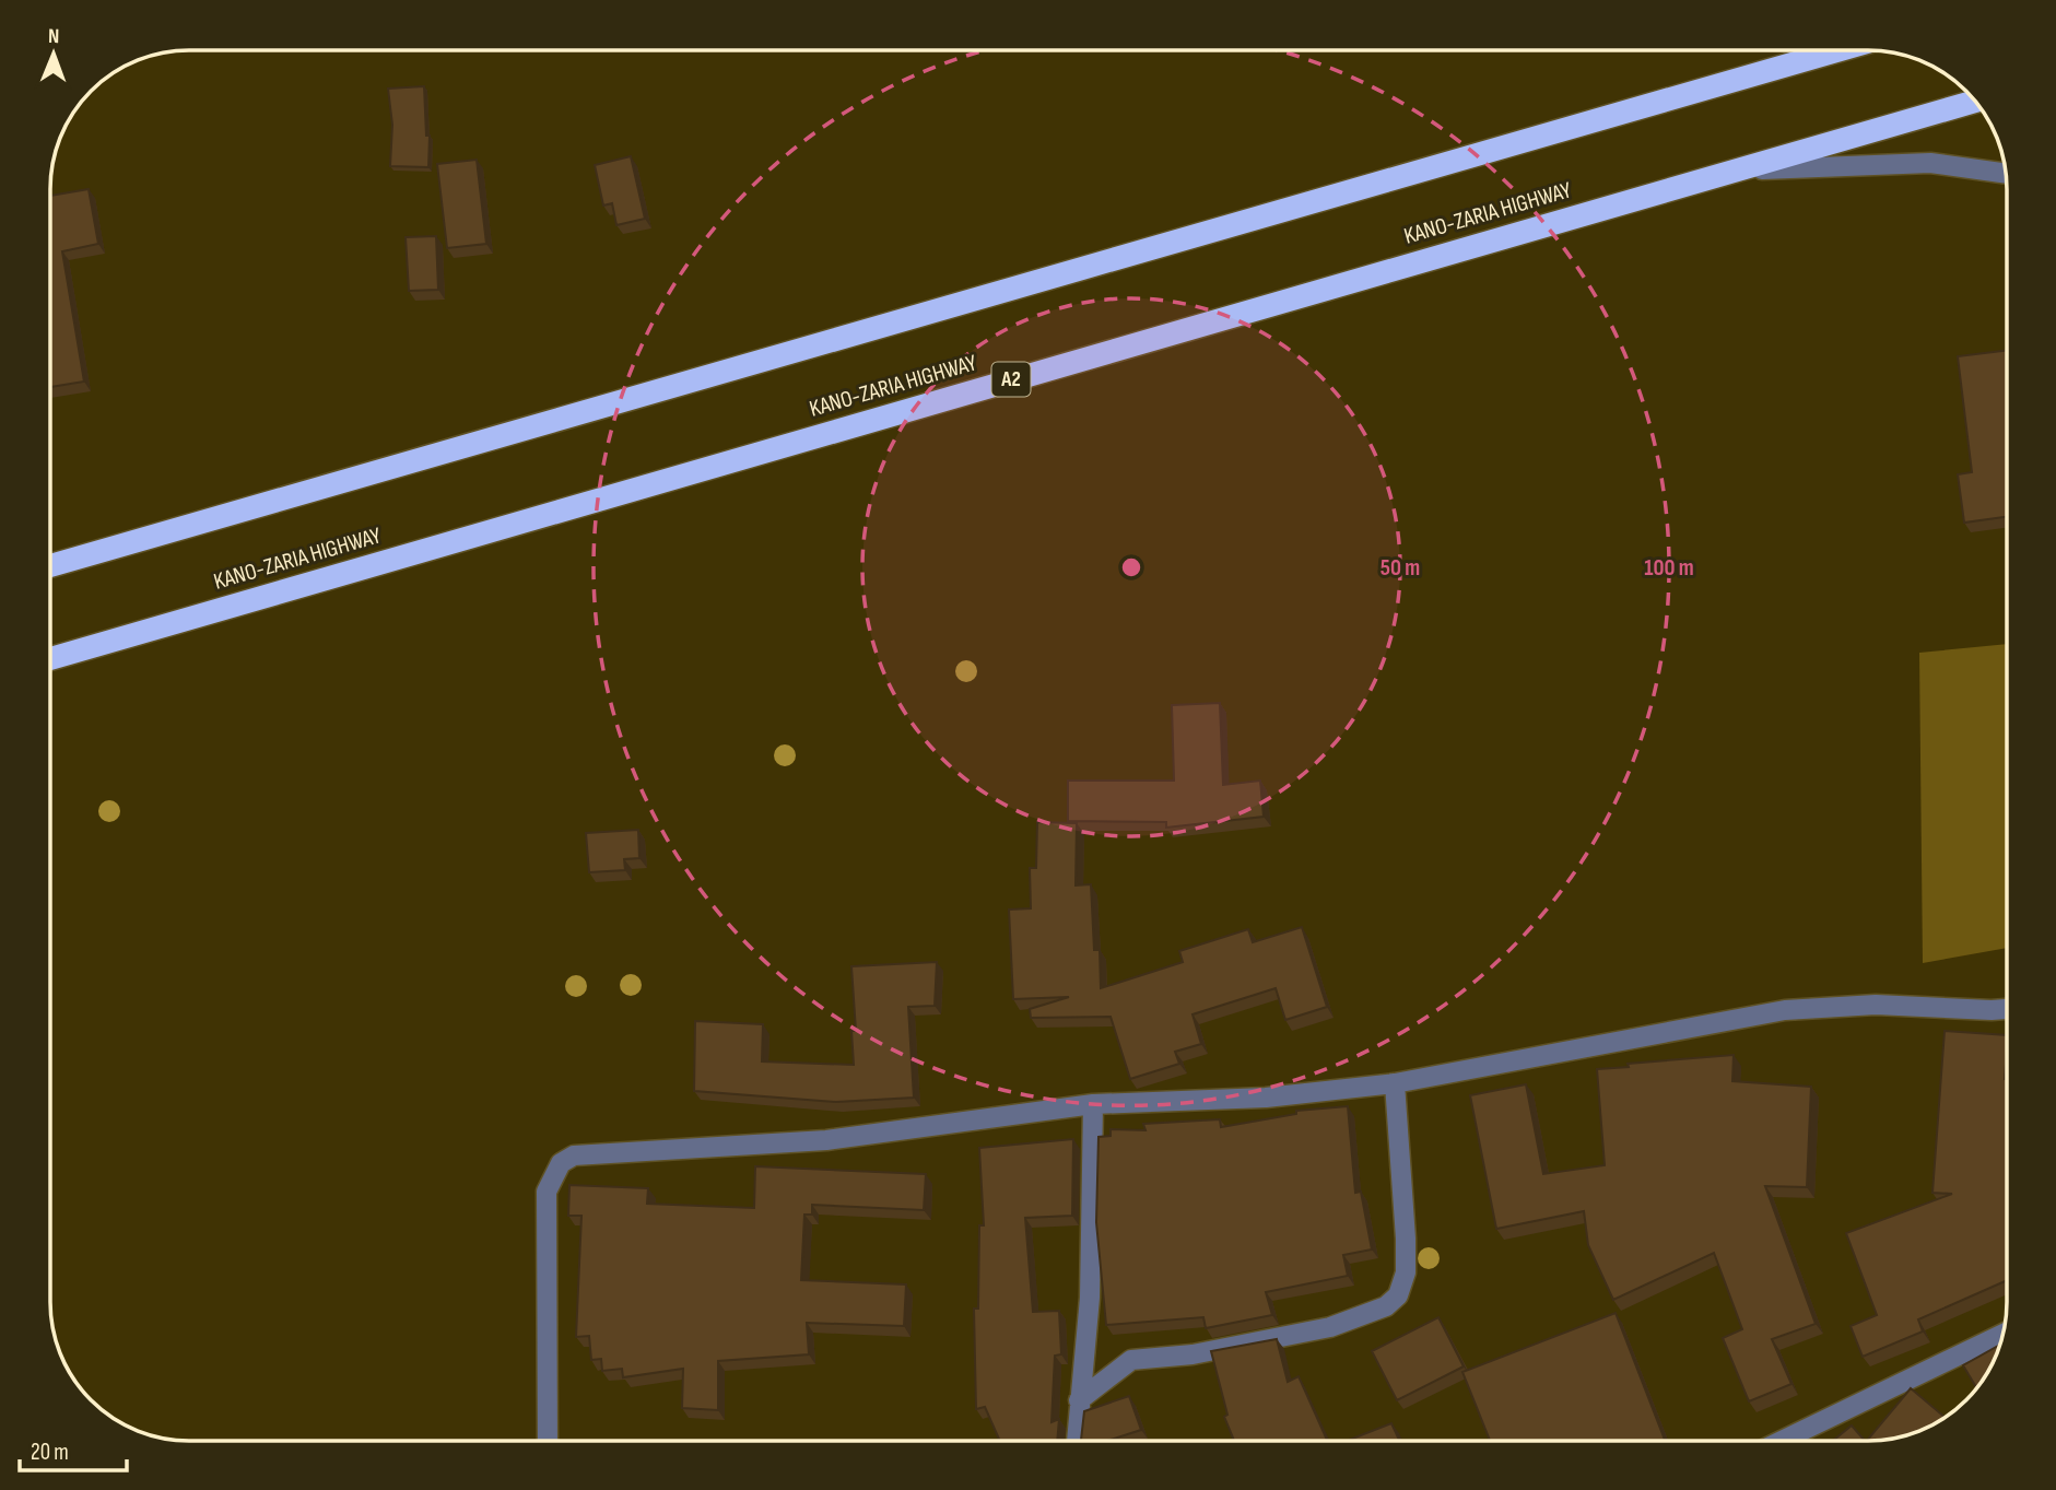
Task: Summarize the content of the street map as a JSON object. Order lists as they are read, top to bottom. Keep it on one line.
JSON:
{"streets":{"highway":["KANO-ZARIA HIGHWAY","A2"]},"scale_bar":"20 m","north":"top","rings":["50 m","100 m"]}
